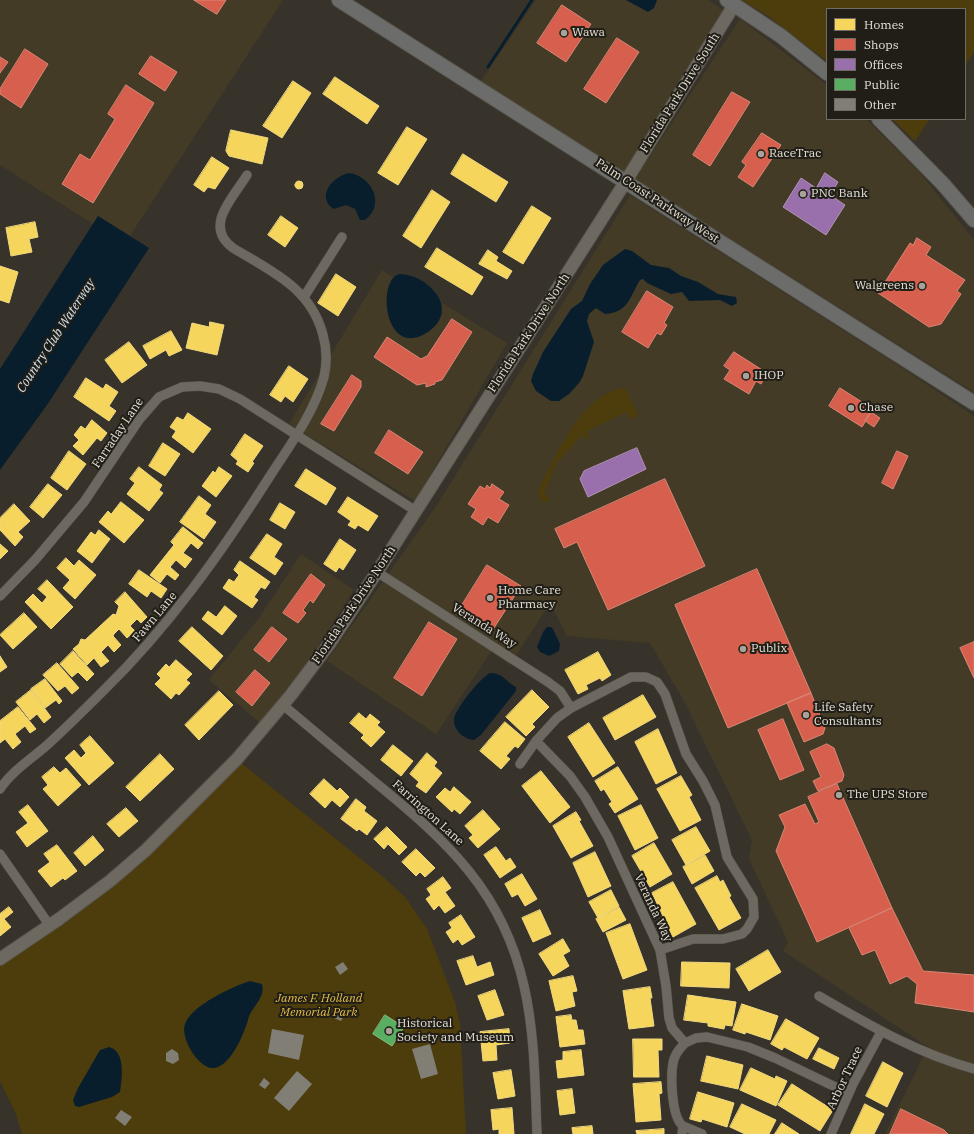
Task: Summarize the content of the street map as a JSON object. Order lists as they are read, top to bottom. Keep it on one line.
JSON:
{"streets":{"main road":["Palm Coast Parkway West"],"street":["Florida Park Drive South","Florida Park Drive North","Farraday Lane","Fawn Lane","Veranda Way","Farrington Lane","Arbor Trace"]},"crossings":[["Florida Park Drive South","Palm Coast Parkway West"],["Florida Park Drive South","Florida Park Drive North"],["Palm Coast Parkway West","Florida Park Drive North"],["Florida Park Drive North","Farraday Lane"],["Florida Park Drive North","Veranda Way"],["Florida Park Drive North","Farrington Lane"],["Farraday Lane","Fawn Lane"]],"water":["Country Club Waterway"],"parks":["James F. Holland Memorial Park"],"places":["Wawa","RaceTrac","PNC Bank","Walgreens","IHOP","Chase","Home Care Pharmacy","Publix","Life Safety Consultants","The UPS Store","Historical Society and Museum"],"legend":["Homes","Shops","Offices","Public","Other"]}
